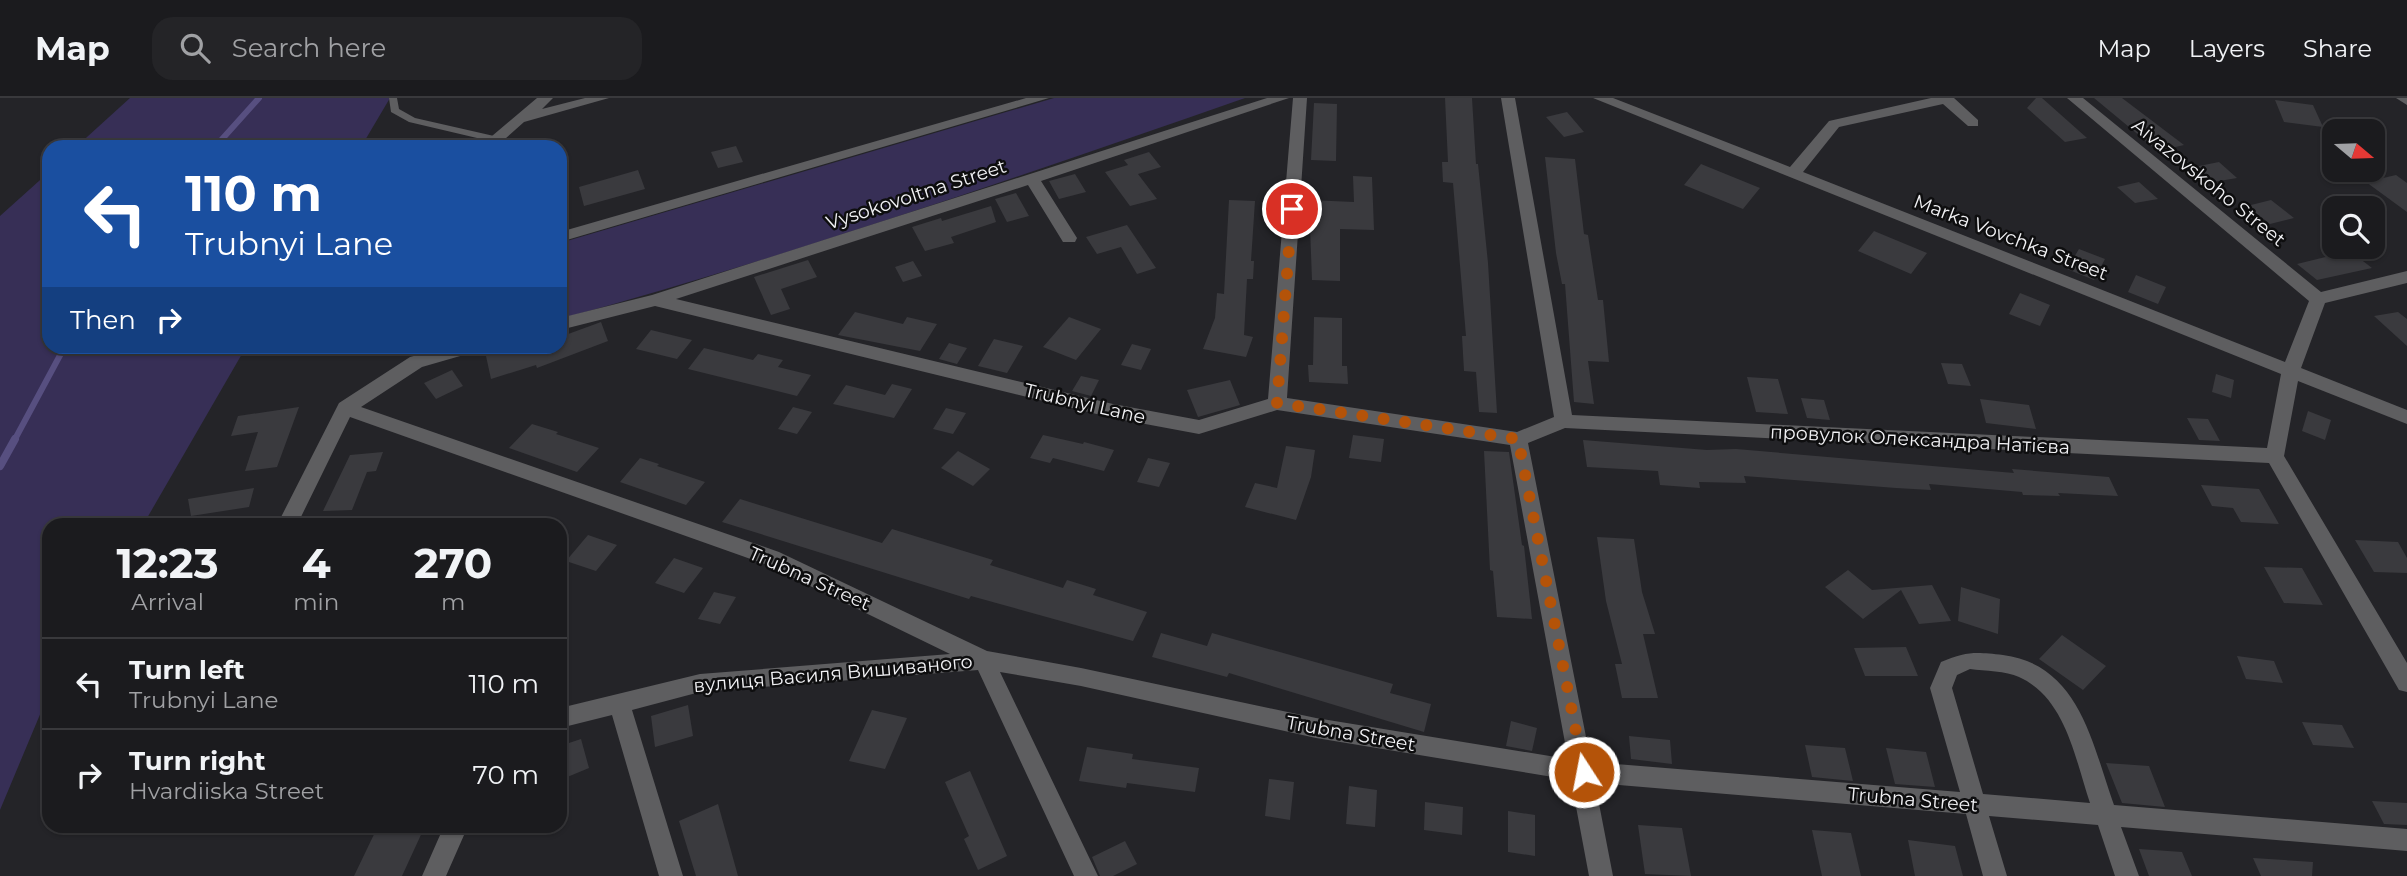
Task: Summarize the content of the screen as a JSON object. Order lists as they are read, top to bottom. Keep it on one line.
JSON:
{"streets":{"street":["Aivazovskoho Street","Vysokovoltna Street","Marka Vovchka Street","Trubnyi Lane","провулок Олександра Натієва","Trubna Street","вулиця Василя Вишиваного"]},"crossings":[["Vysokovoltna Street","Trubnyi Lane"],["Trubna Street","вулиця Василя Вишиваного"]],"north":"right","page":{"header":"Map","search":"Search here","nav":["Map","Layers","Share"],"turn":["110 m","Trubnyi Lane"],"then":"Then","eta":["12:23","Arrival","4","min","270","m"],"list":[{"name":"Turn left","note":"Trubnyi Lane","value":"110 m"},{"name":"Turn right","note":"Hvardiiska Street","value":"70 m"}]}}
